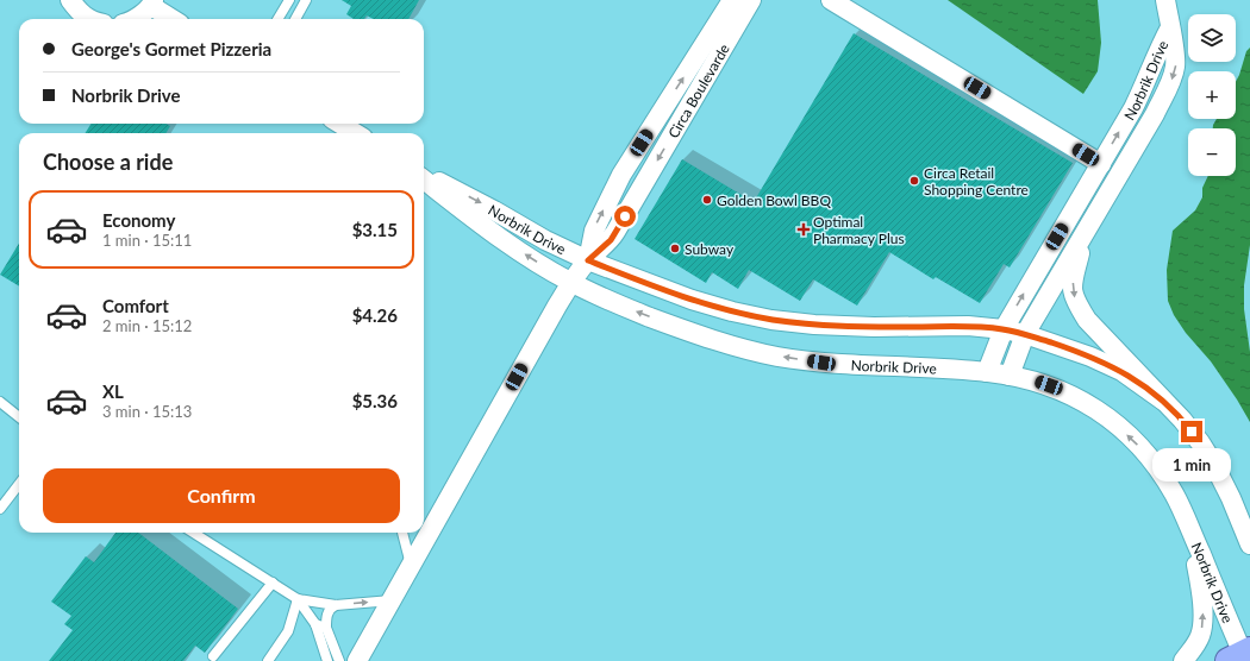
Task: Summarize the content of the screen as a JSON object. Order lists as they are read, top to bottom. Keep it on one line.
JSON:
{"streets":{"street":["Norbrik Drive","Circa Boulevarde"]},"crossings":[["Norbrik Drive","Circa Boulevarde"]],"places":{"other":["Circa Retail Shopping Centre","Golden Bowl BBQ","Subway"],"health":["Optimal Pharmacy Plus"]},"page":{"map_buttons":["+","−"],"banner":["George's Gormet Pizzeria","Norbrik Drive"],"heading":"Choose a ride","list":[{"name":"Economy","note":"1 min · 15:11","value":"$3.15"},{"name":"Comfort","note":"2 min · 15:12","value":"$4.26"},{"name":"XL","note":"3 min · 15:13","value":"$5.36"}],"bubble":"1 min","buttons":"Confirm"}}
